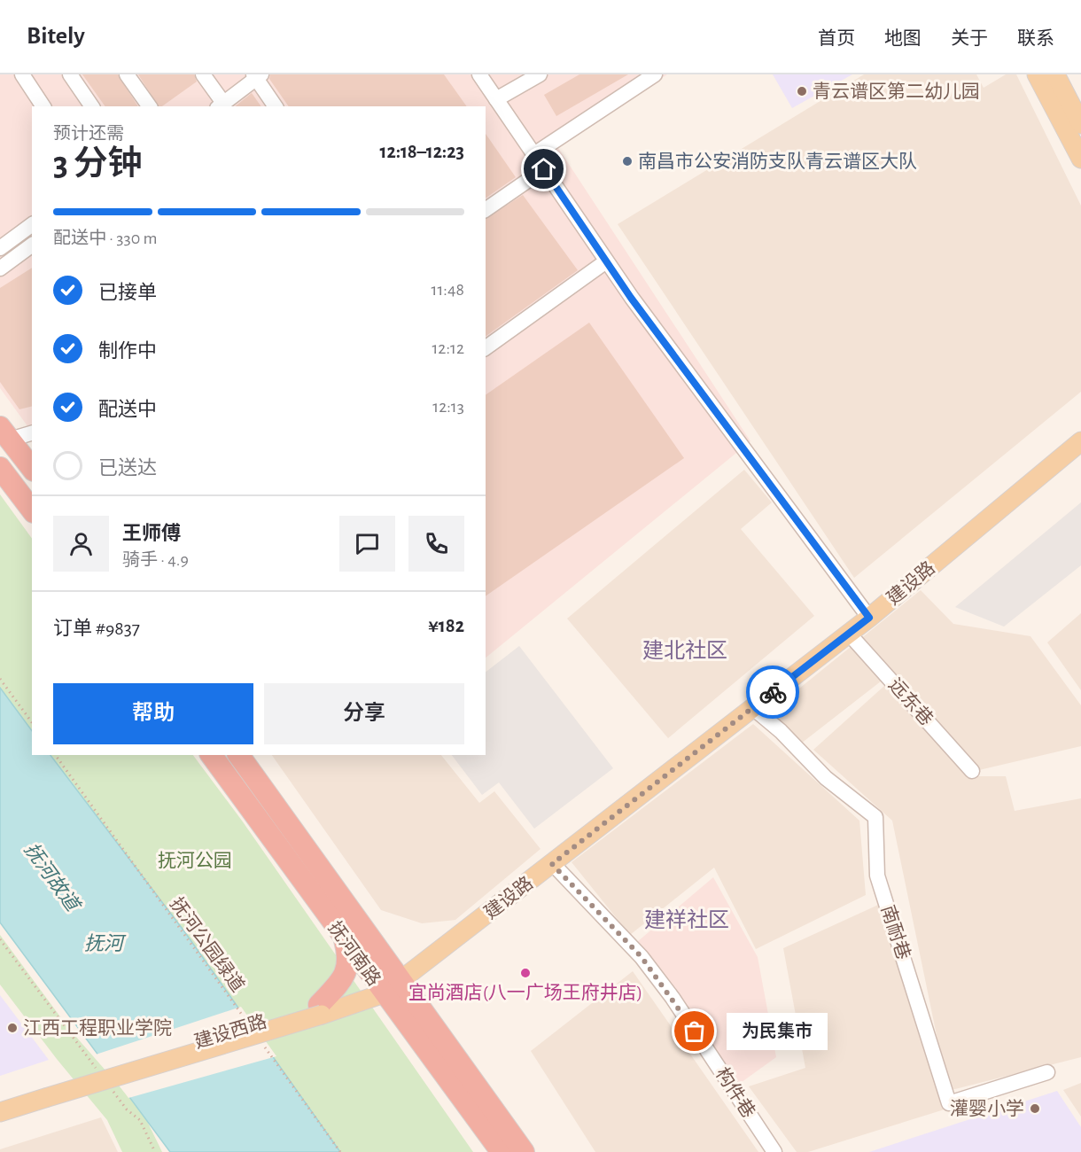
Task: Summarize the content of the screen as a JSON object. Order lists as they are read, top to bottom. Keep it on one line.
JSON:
{"streets":{"highway":["抚河南路"],"main road":["建设路","建设西路"],"street":["远东巷","南耐巷","构件巷"],"path":["抚河公园绿道"]},"crossings":[["建设路","远东巷"],["建设路","南耐巷"],["建设路","抚河南路"],["建设路","建设西路"],["建设路","构件巷"],["抚河南路","建设西路"]],"districts":["建北社区","建祥社区"],"water":["抚河故道","抚河"],"parks":["抚河公园"],"places":["青云谱区第二幼儿园","南昌市公安消防支队青云谱区大队","宜尚酒店(八一广场王府井店)","江西工程职业学院","为民集市","灌婴小学"],"page":{"header":"Bitely","nav":["首页","地图","关于","联系"],"heading":["3 分钟","预计还需","12:18–12:23"],"panel":["王师傅","骑手 · 4.9","订单 #9837","¥182"],"bar":"配送中 · 330 m","list":[["已接单","11:48"],["制作中","12:12"],["配送中","12:13"],"已送达"],"buttons":["帮助","分享"],"bubble":"为民集市"}}
